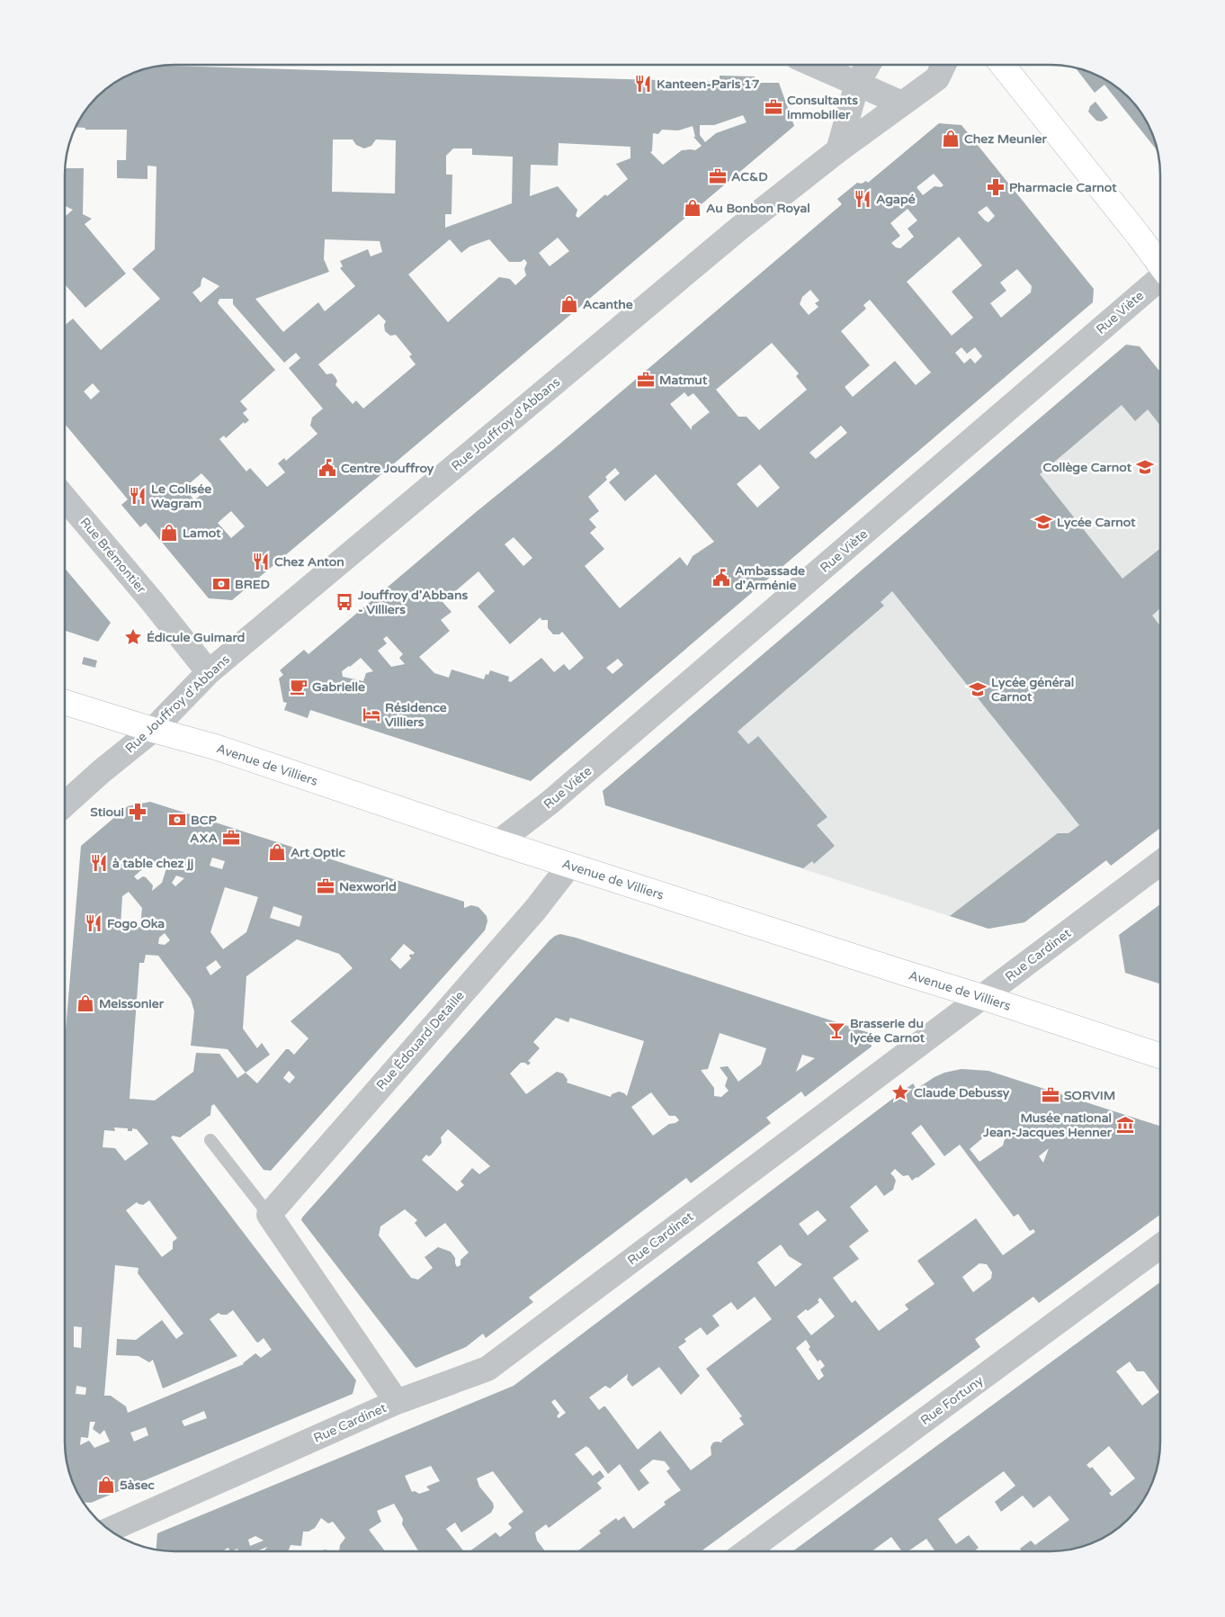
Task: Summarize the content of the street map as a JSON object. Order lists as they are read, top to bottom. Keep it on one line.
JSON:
{"streets":{"main road":["Avenue de Villiers"],"street":["Rue Viète","Rue Jouffroy d'Abbans","Rue Brémontier","Rue Cardinet","Rue Édouard Detaille","Rue Fortuny"]},"crossings":[["Rue Viète","Avenue de Villiers"],["Rue Jouffroy d'Abbans","Rue Brémontier"],["Rue Jouffroy d'Abbans","Avenue de Villiers"],["Avenue de Villiers","Rue Cardinet"],["Avenue de Villiers","Rue Édouard Detaille"]],"places":{"restaurant":["Kanteen-Paris 17","Agapé","Le Colisée Wagram","Chez Anton","à table chez jj","Fogo Oka"],"office":["Consultants immobilier","AC&D","Matmut","AXA","Nexworld","SORVIM"],"shop":["Chez Meunier","Au Bonbon Royal","Acanthe","Lamot","Art Optic","Meissonier","5àsec"],"pharmacy":["Pharmacie Carnot","Stioui"],"school or university":["Collège Carnot","Lycée Carnot","Lycée général Carnot"],"public building":["Centre Jouffroy","Ambassade d'Arménie"],"bank":["BRED","BCP"],"bus stop":["Jouffroy d'Abbans - Villiers"],"place":["Édicule Guimard","Claude Debussy"],"cafe":["Gabrielle"],"hotel":["Résidence Villiers"],"bar":["Brasserie du lycée Carnot"],"museum":["Musée national Jean-Jacques Henner"]}}
